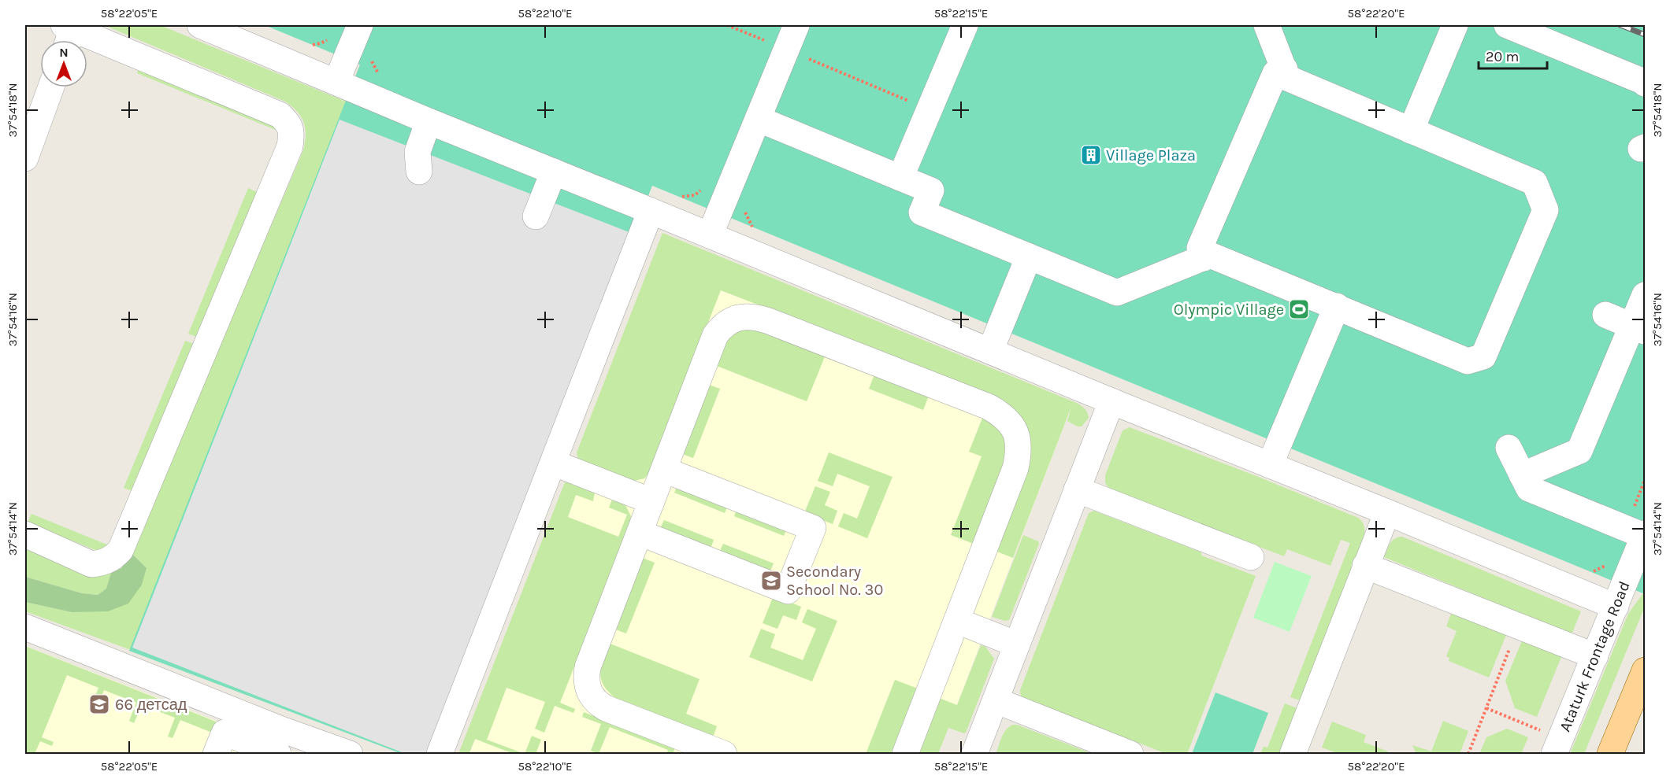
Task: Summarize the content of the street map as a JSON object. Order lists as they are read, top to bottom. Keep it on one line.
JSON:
{"streets":{"street":["Ataturk Frontage Road"]},"places":{"building":["Village Plaza"],"sports":["Olympic Village"],"school or university":["Secondary School No. 30","66 детсад"]},"scale_bar":"20 m","north":"top","coordinates":["58°22'05\"E","58°22'10\"E","58°22'15\"E","58°22'20\"E","37°54'18\"N","37°54'16\"N","37°54'14\"N"]}
